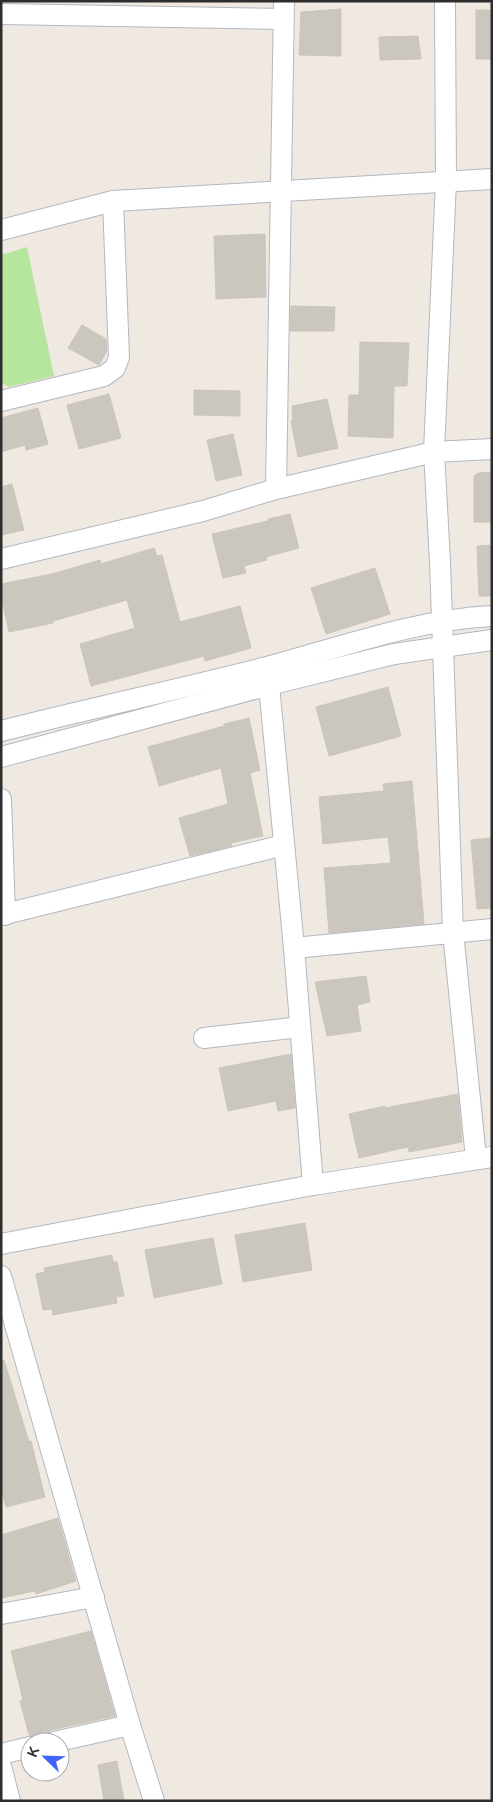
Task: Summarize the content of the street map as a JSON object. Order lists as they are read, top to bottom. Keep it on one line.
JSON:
{"north":"top left"}
